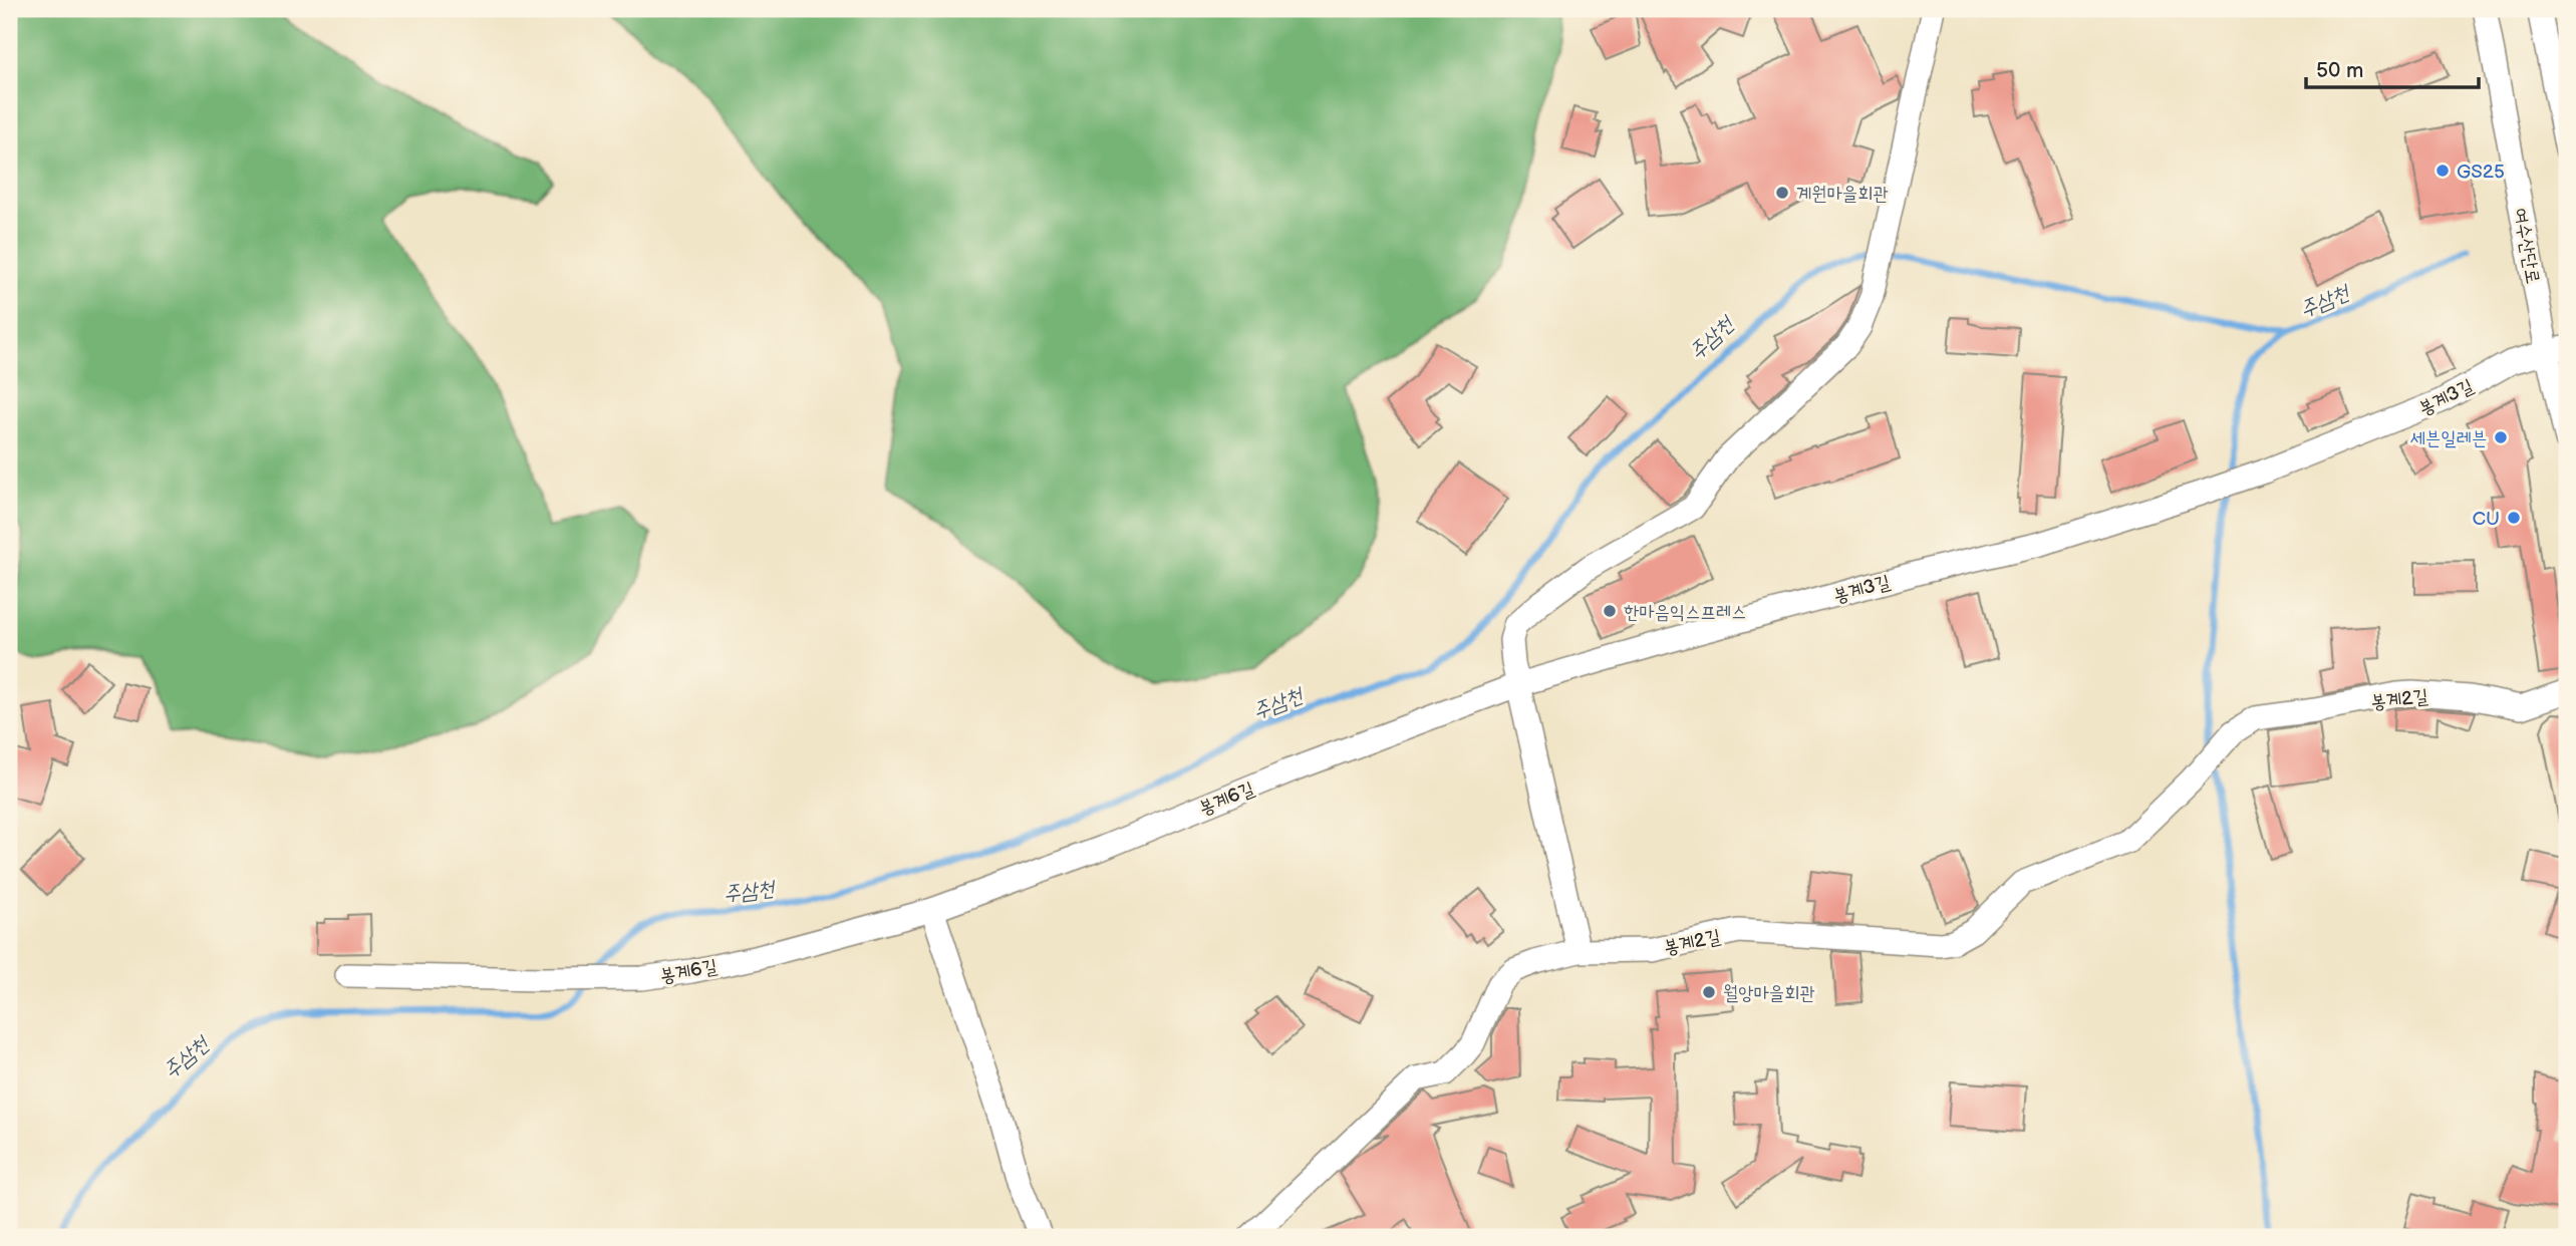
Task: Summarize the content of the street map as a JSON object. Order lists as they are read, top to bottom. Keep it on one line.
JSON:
{"streets":{"street":["여수산단로","봉계3길","봉계2길","봉계6길"]},"crossings":[["여수산단로","봉계3길"],["봉계3길","봉계6길"]],"water":["주삼천"],"places":["GS25","계원마을회관","세븐일레븐","CU","한마음익스프레스","월앙마을회관"],"scale_bar":"50 m"}
